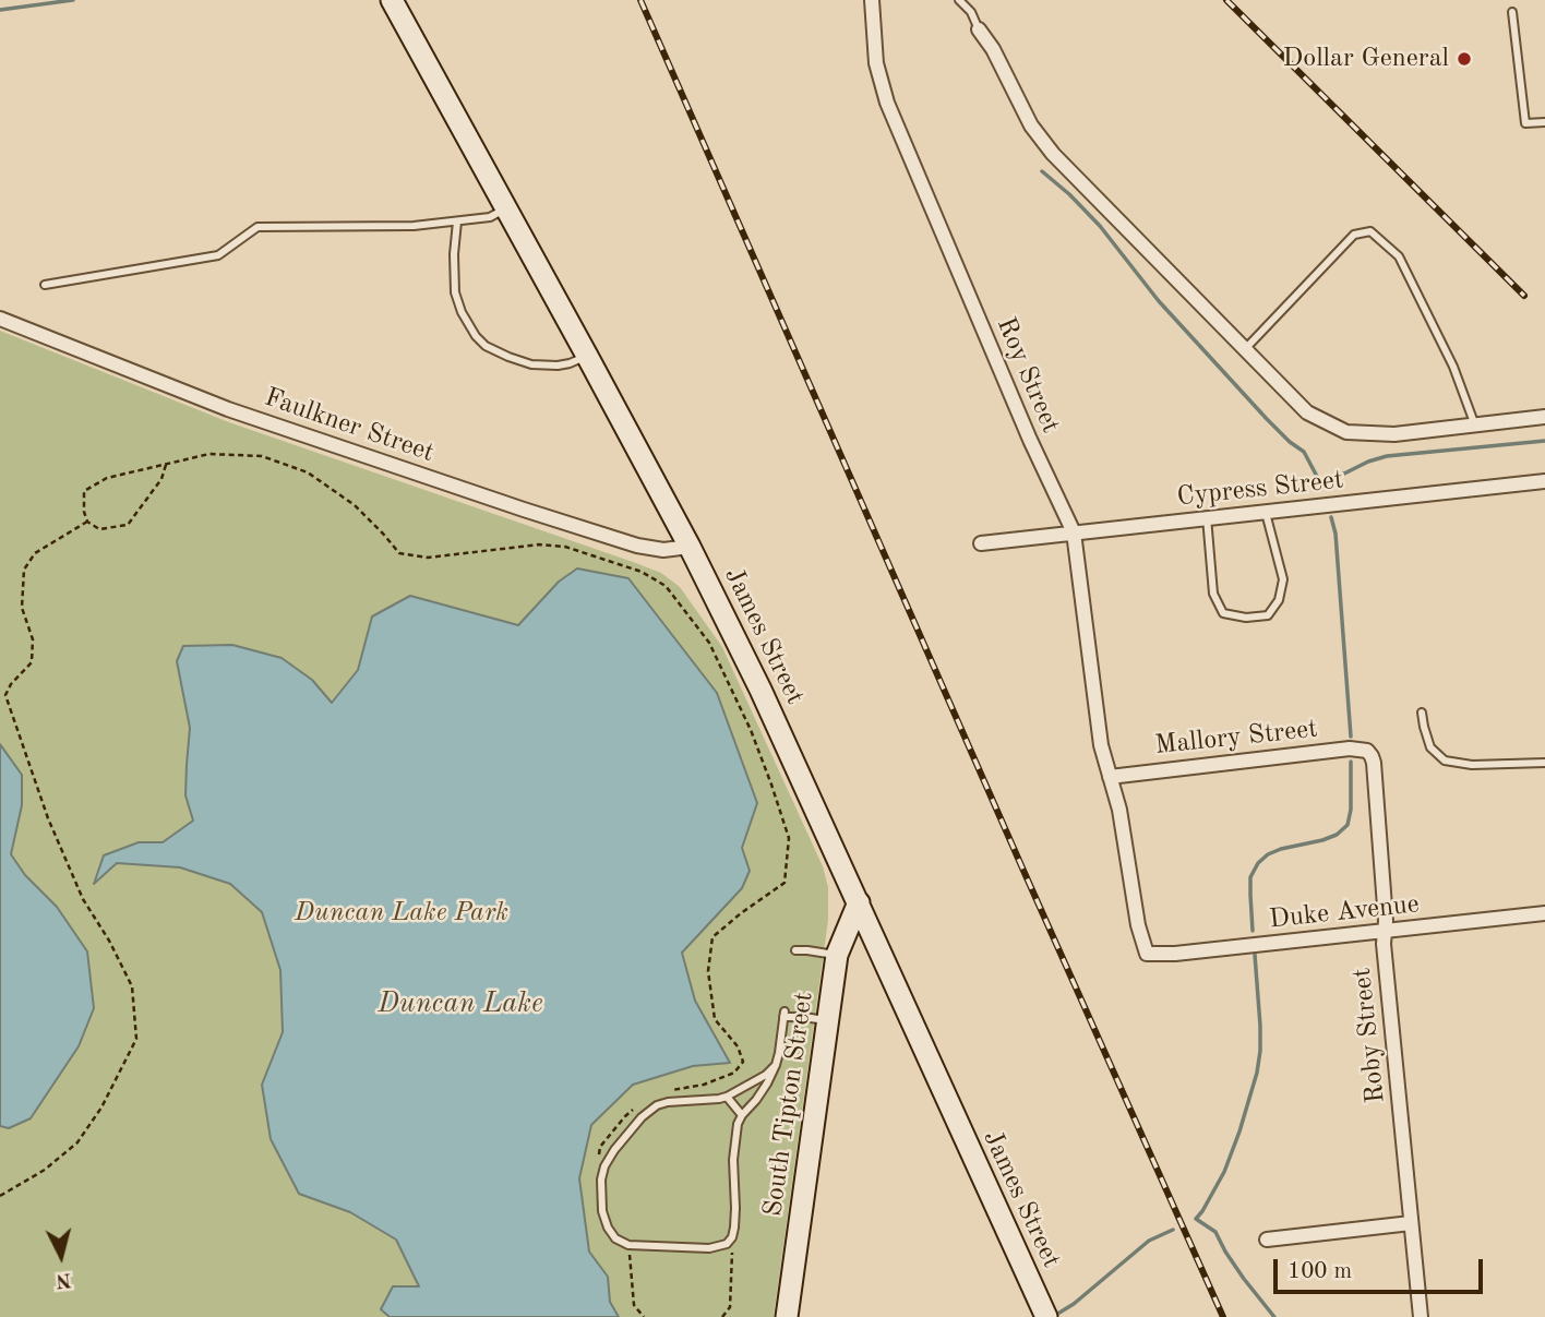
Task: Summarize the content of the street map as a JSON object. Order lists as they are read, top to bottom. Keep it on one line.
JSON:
{"streets":{"street":["Roy Street","Faulkner Street","Cypress Street","James Street","Mallory Street","Duke Avenue","Roby Street","South Tipton Street"]},"crossings":[["Roy Street","Cypress Street"],["Roy Street","Mallory Street"],["Roy Street","Duke Avenue"],["Faulkner Street","James Street"],["James Street","South Tipton Street"],["Mallory Street","Roby Street"],["Duke Avenue","Roby Street"]],"water":["Duncan Lake"],"parks":["Duncan Lake Park"],"places":["Dollar General"],"scale_bar":"100 m","north":"bottom"}
